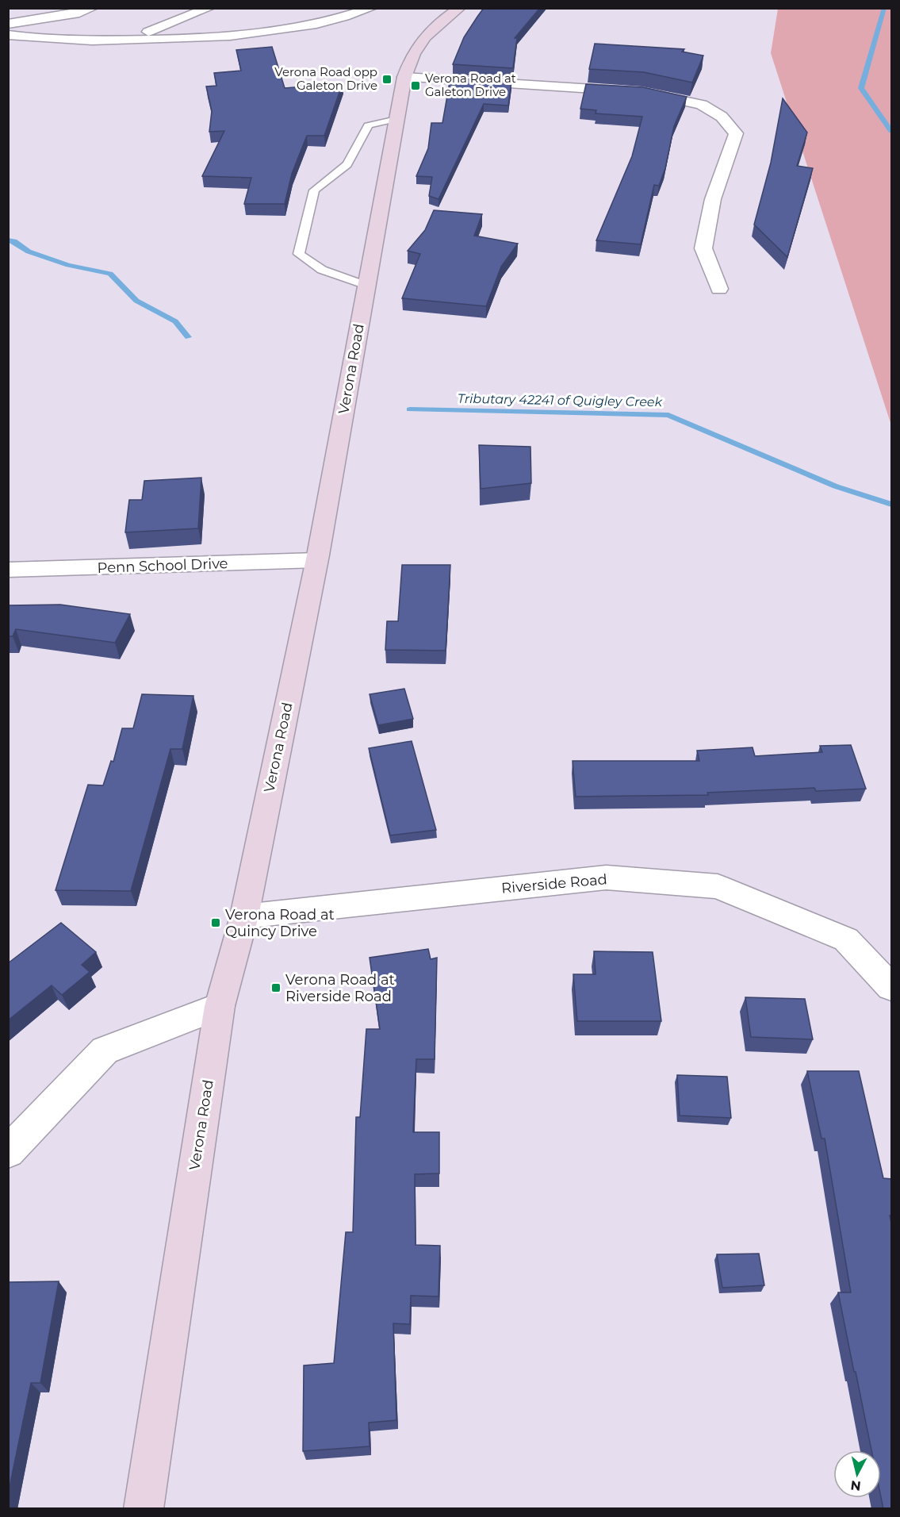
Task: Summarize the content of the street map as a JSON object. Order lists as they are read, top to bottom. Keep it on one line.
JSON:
{"streets":{"street":["Verona Road","Penn School Drive","Riverside Road"]},"crossings":[["Verona Road","Penn School Drive"],["Verona Road","Riverside Road"]],"water":["Tributary 42241 of Quigley Creek"],"places":{"transit":["Verona Road opp Galeton Drive","Verona Road at Galeton Drive","Verona Road at Quincy Drive","Verona Road at Riverside Road"]},"north":"bottom"}
